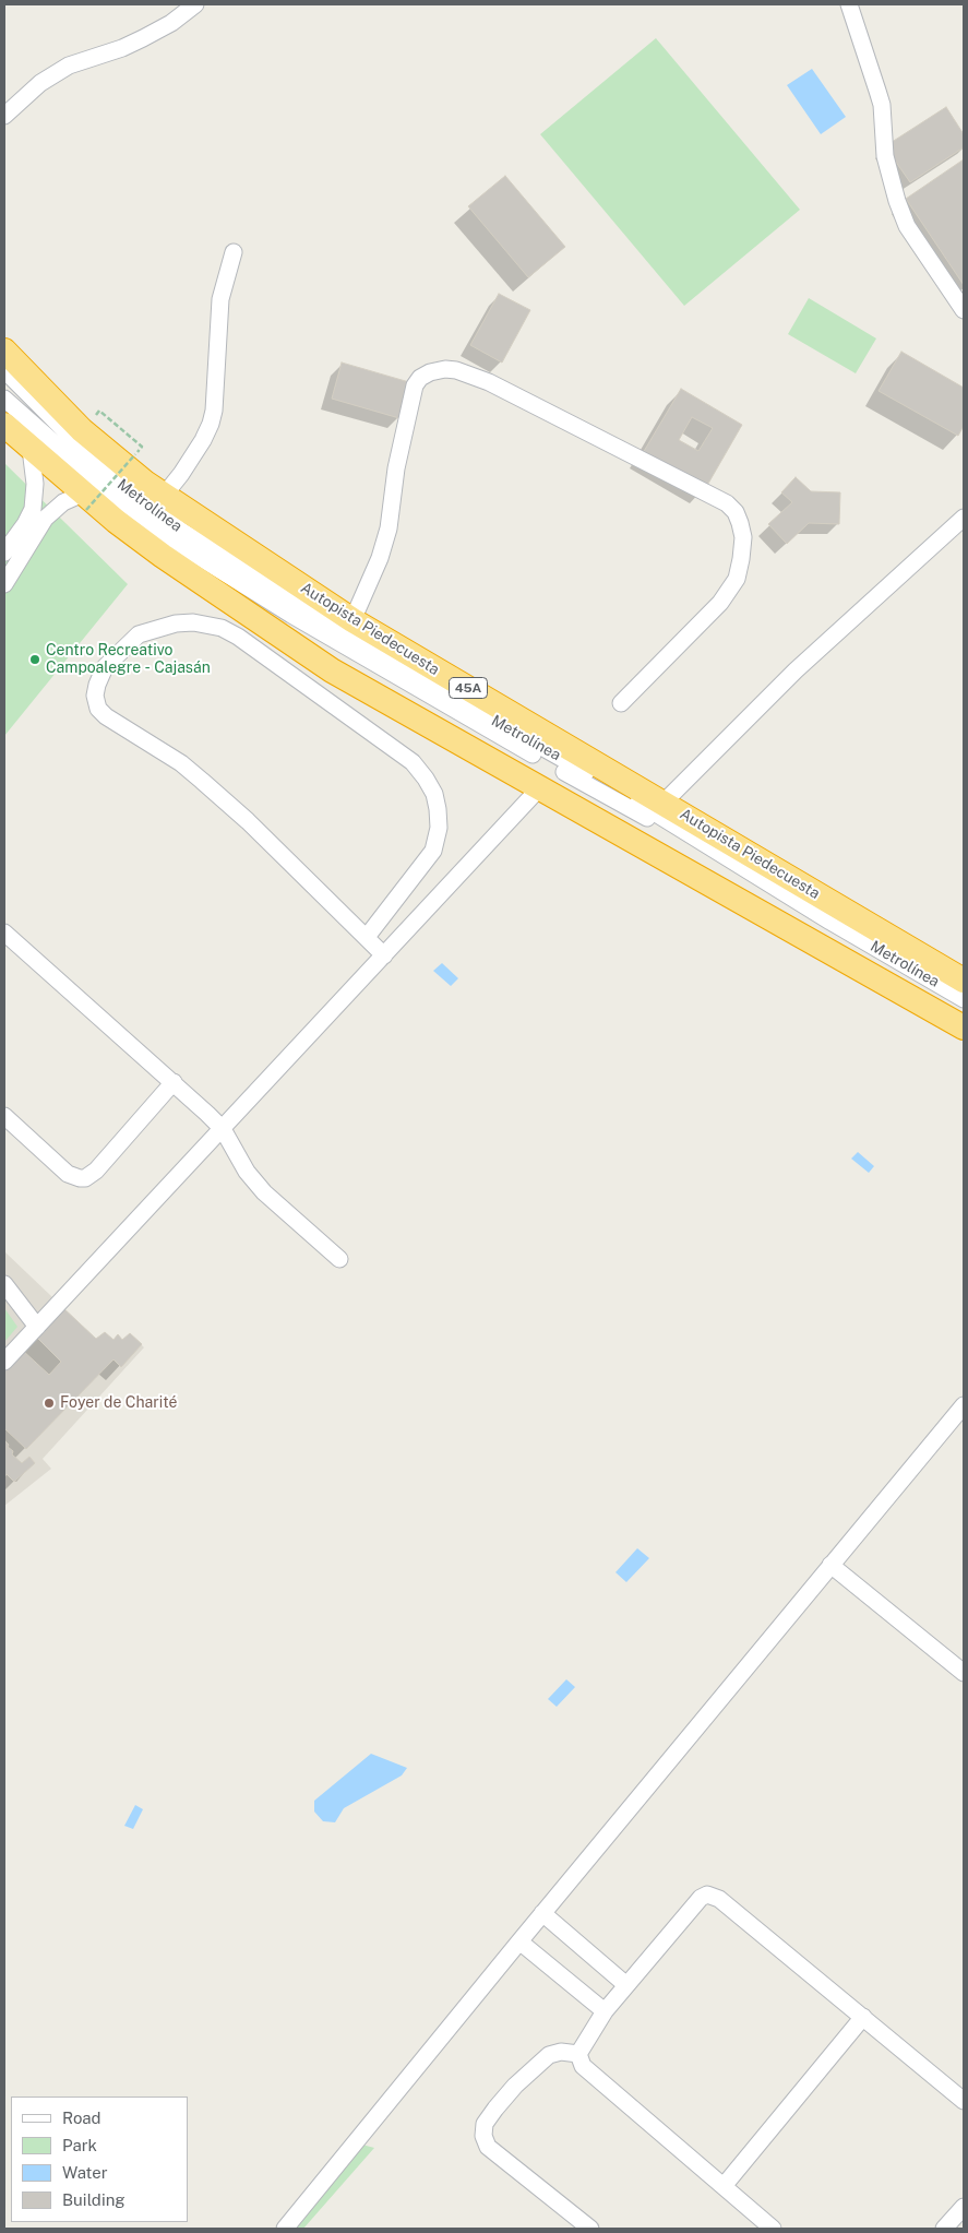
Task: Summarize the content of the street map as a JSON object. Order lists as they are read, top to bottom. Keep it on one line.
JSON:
{"streets":{"highway":["Autopista Piedecuesta","45A"],"street":["Metrolínea"]},"places":["Centro Recreativo Campoalegre - Cajasán","Foyer de Charité"],"legend":["Road","Park","Water","Building"]}
